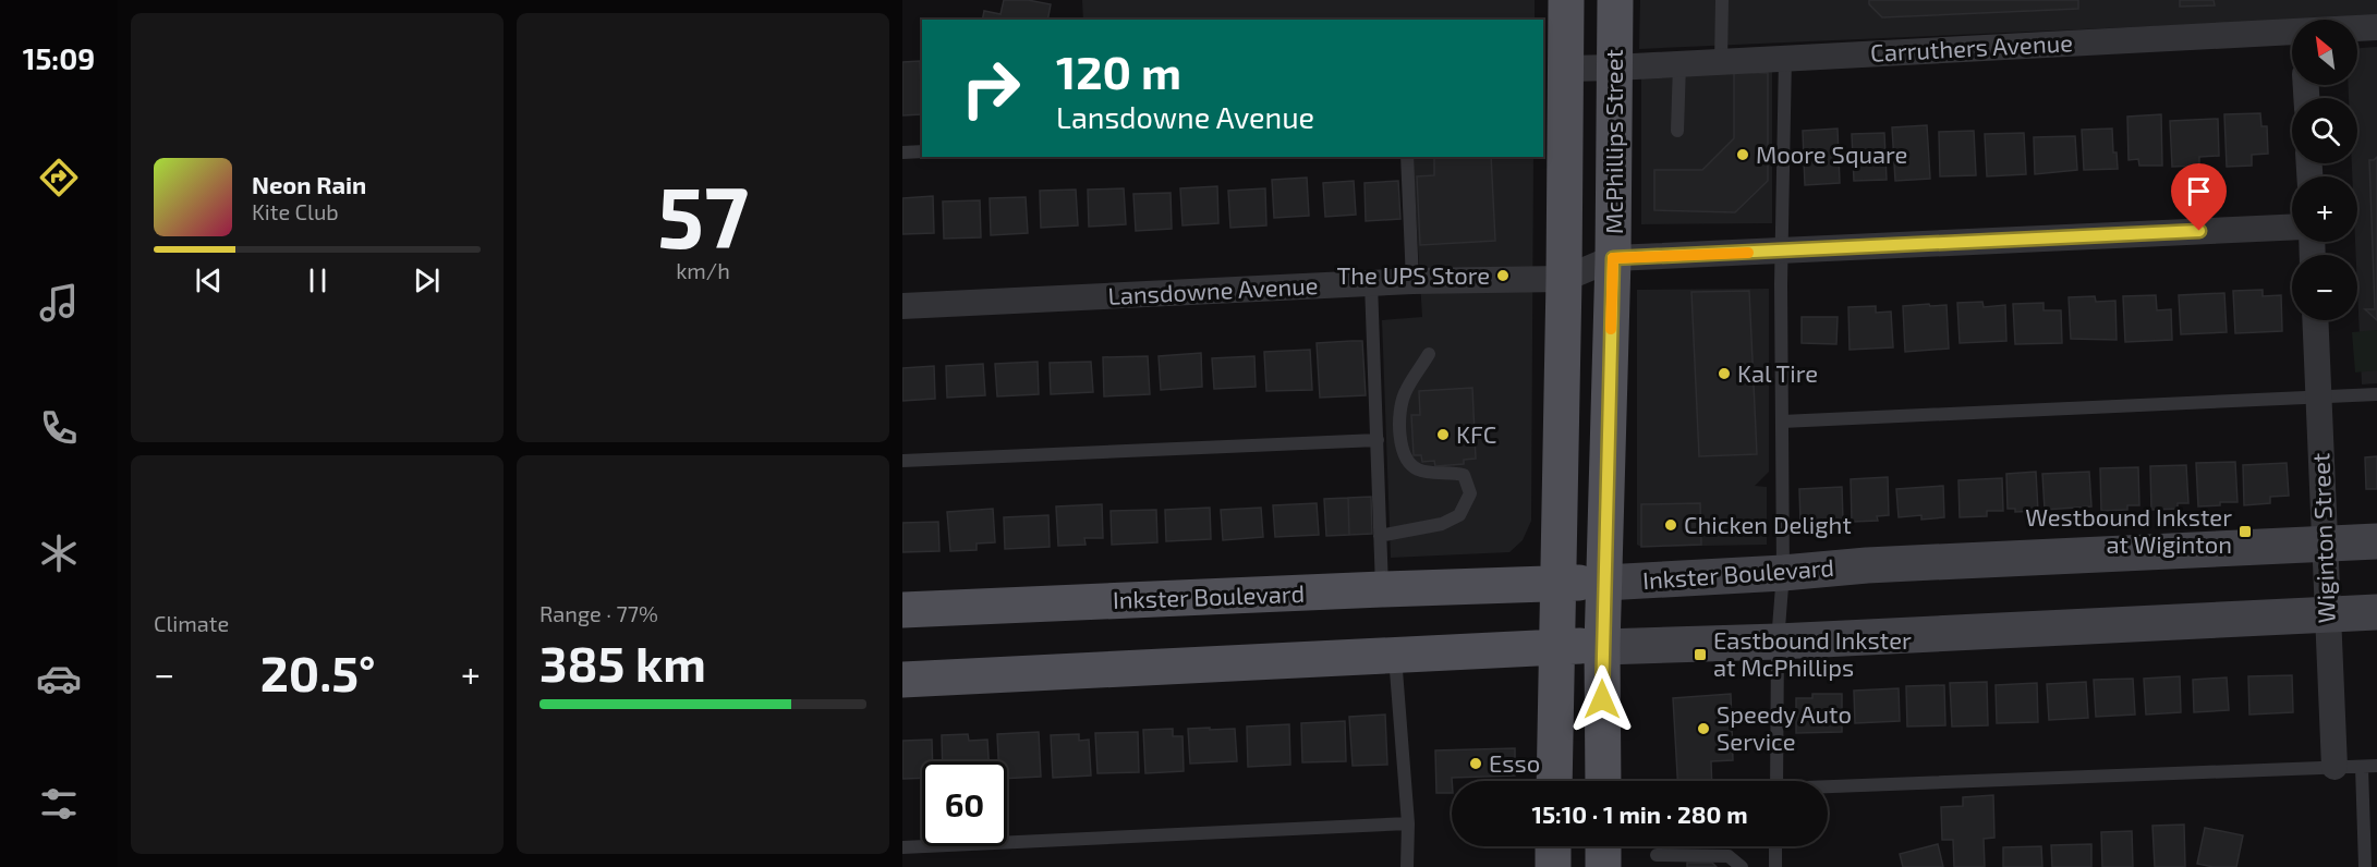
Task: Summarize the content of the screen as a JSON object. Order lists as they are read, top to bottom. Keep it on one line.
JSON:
{"streets":{"main road":["McPhillips Street","Inkster Boulevard"],"street":["Carruthers Avenue","Lansdowne Avenue","Wiginton Street"]},"crossings":[["Carruthers Avenue","McPhillips Street"],["McPhillips Street","Lansdowne Avenue"],["McPhillips Street","Inkster Boulevard"],["Wiginton Street","Inkster Boulevard"]],"places":{"other":["Moore Square","The UPS Store","Kal Tire","KFC","Chicken Delight","Speedy Auto Service","Esso"],"transit":["Westbound Inkster at Wiginton","Eastbound Inkster at McPhillips"]},"north":"top left","page":{"tabs":"15:09","tile":[["57","km/h"],"Climate",["Range · 77%","385 km"]],"map_buttons":["+","−"],"turn":["120 m","Lansdowne Avenue"],"song":["Neon Rain","Kite Club"],"heat":["−","20.5°","+"],"limit":"60","trip":"15:10 · 1 min · 280 m"}}
